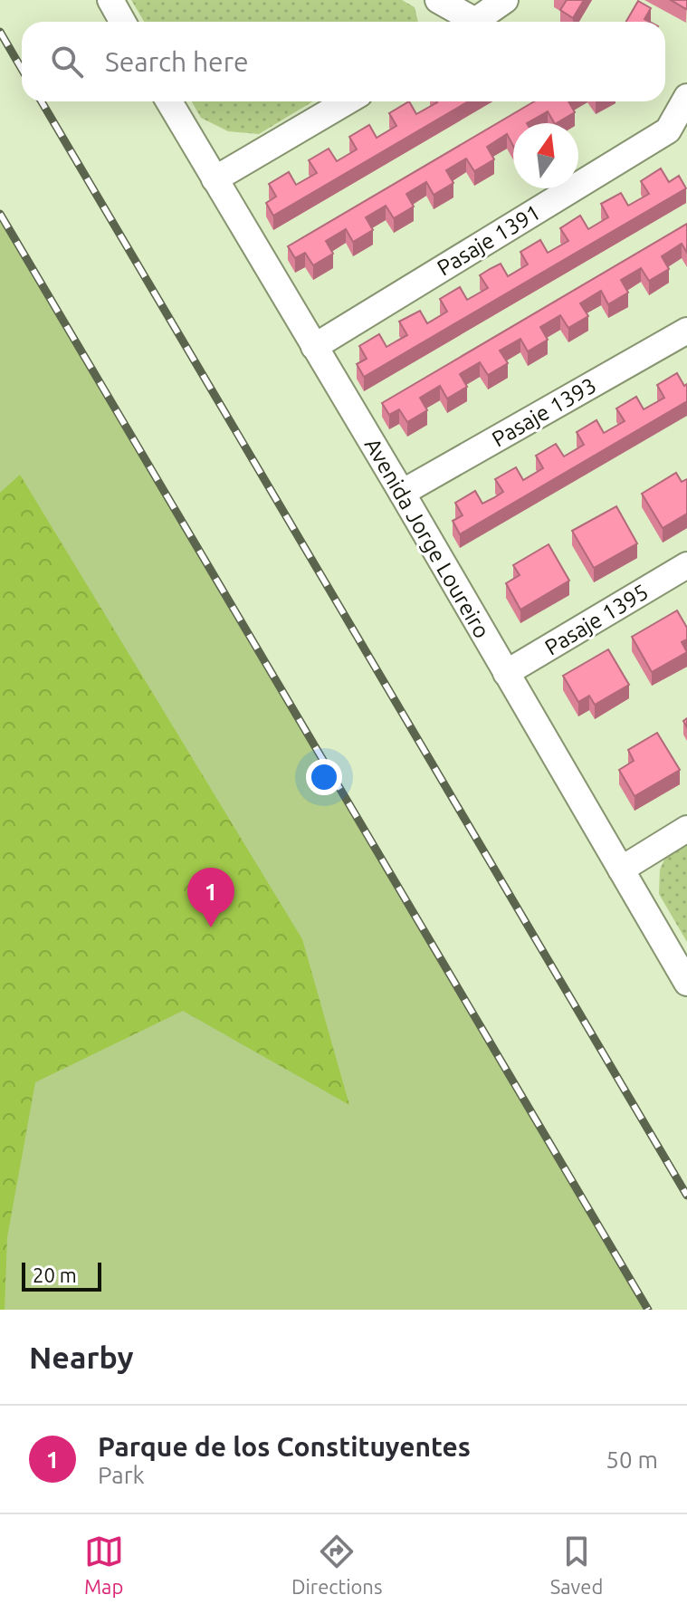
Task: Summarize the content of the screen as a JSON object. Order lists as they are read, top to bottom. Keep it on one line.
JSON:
{"streets":{"street":["Pasaje 1391","Pasaje 1393","Avenida Jorge Loureiro","Pasaje 1395"]},"crossings":[["Pasaje 1391","Avenida Jorge Loureiro"],["Pasaje 1393","Avenida Jorge Loureiro"],["Avenida Jorge Loureiro","Pasaje 1395"]],"scale_bar":"20 m","north":"top","page":{"search":"Search here","pins":"1","scale":"20 m","heading":"Nearby","list":[{"mark":"1","name":"Parque de los Constituyentes","note":"Park","value":"50 m"}],"nav":["Map","Directions","Saved"]}}
